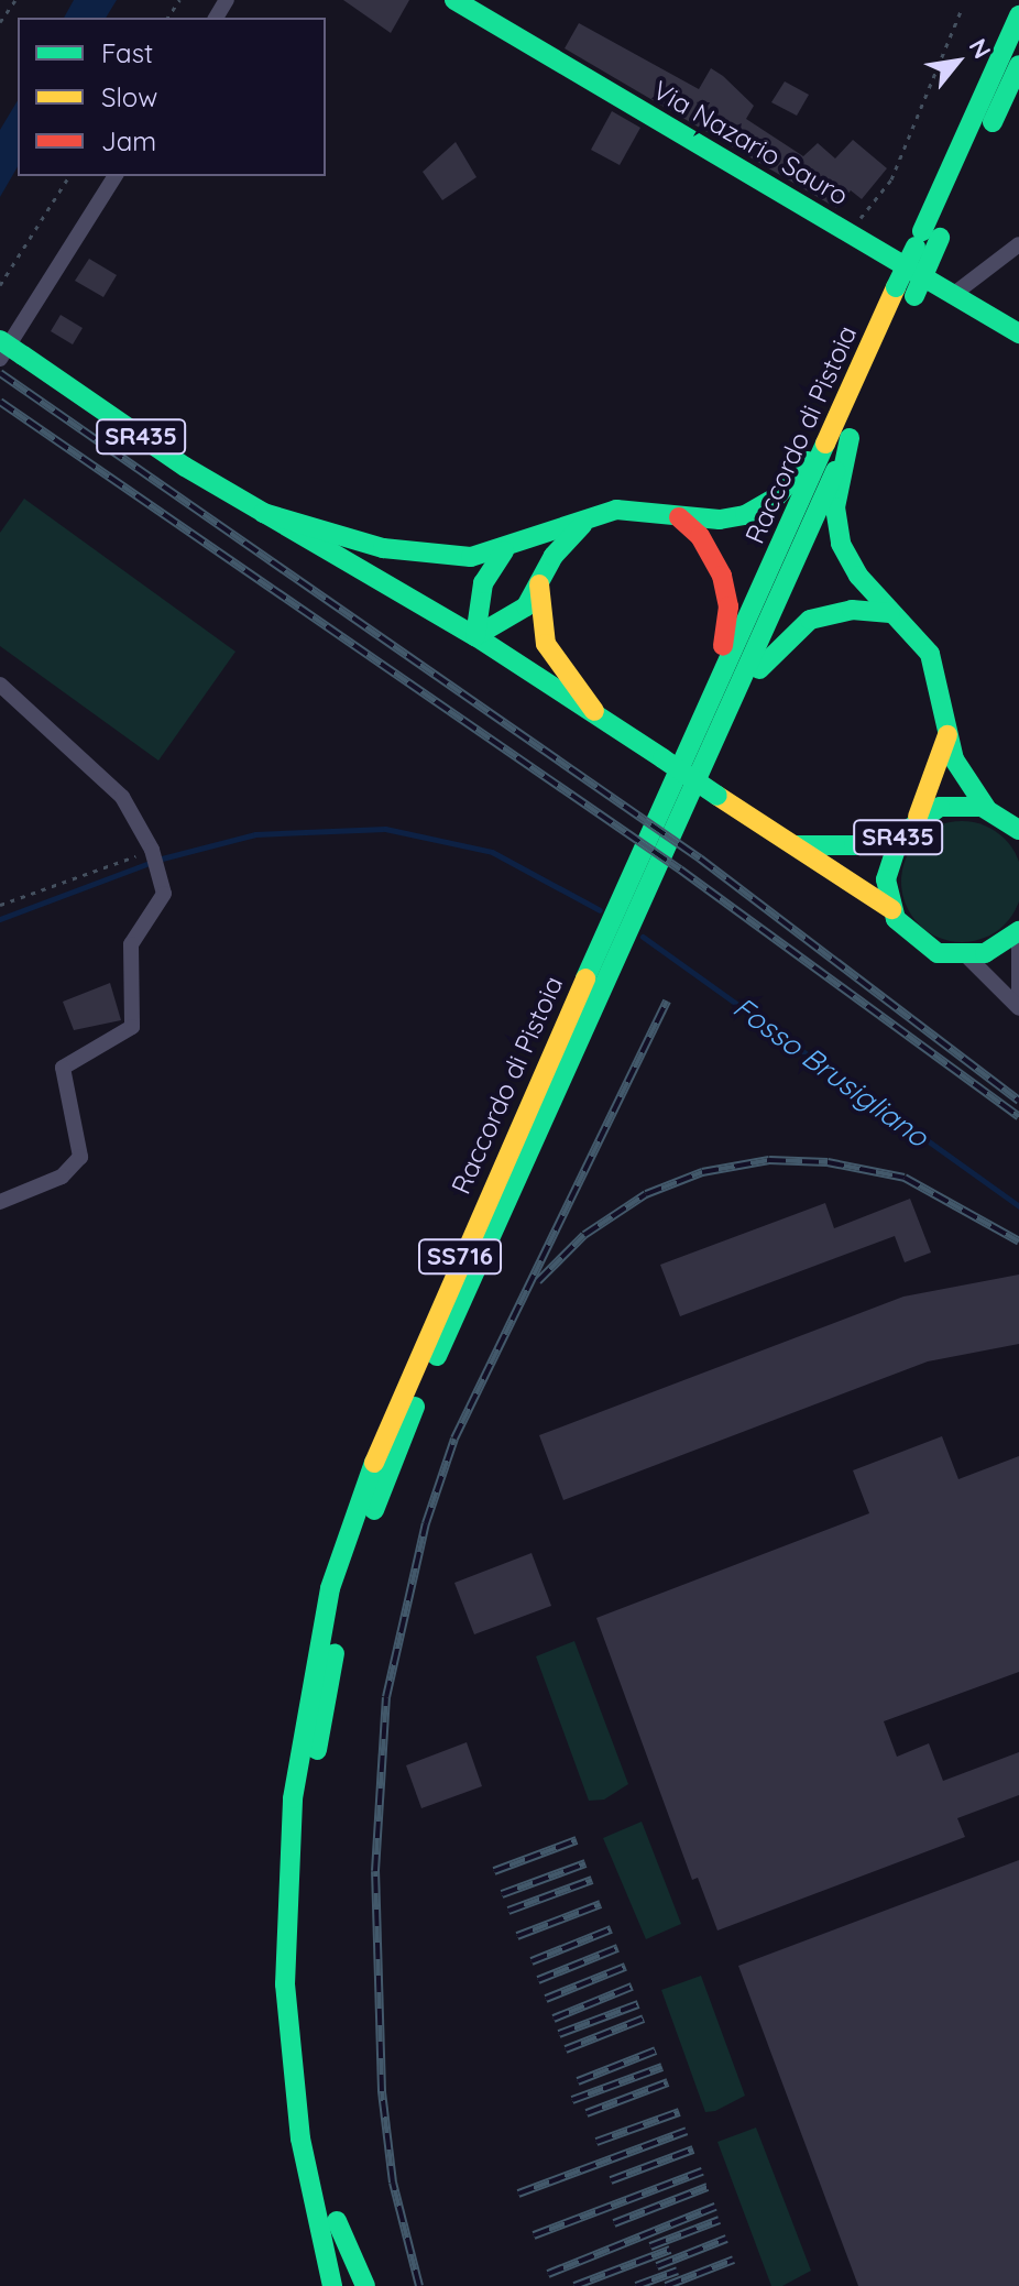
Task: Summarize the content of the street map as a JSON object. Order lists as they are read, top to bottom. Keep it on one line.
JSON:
{"streets":{"main road":["Via Nazario Sauro","Raccordo di Pistoia","SR435","SS716"]},"water":["Fosso Brusigliano"],"legend":["Fast","Slow","Jam"],"north":"top right"}
